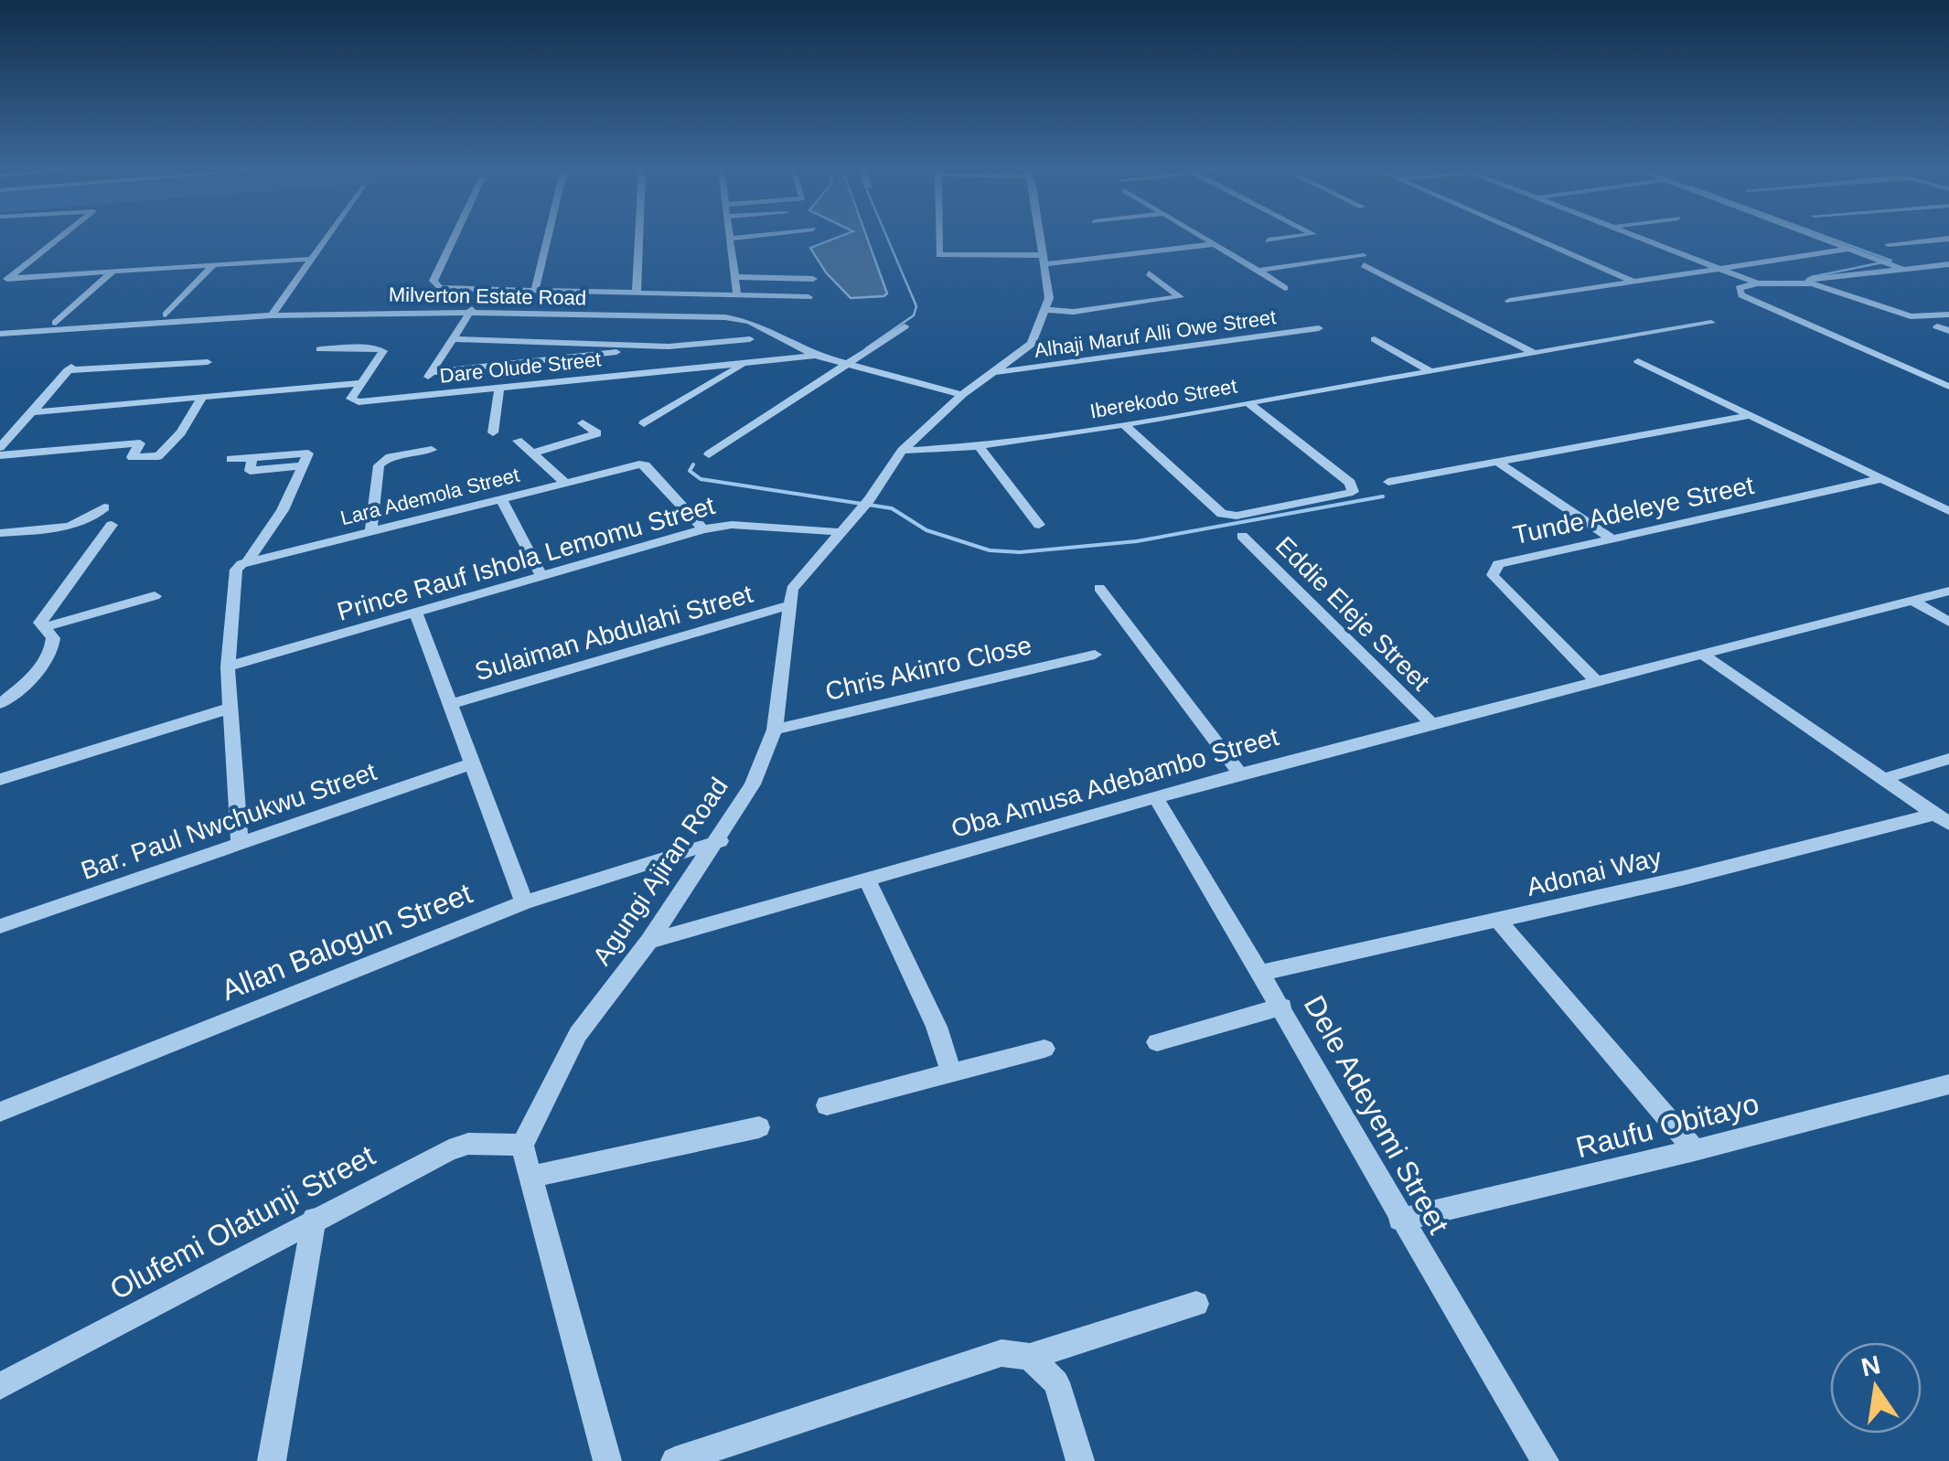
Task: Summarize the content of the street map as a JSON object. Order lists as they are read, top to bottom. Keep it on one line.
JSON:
{"streets":{"street":["Milverton Estate Road","Alhaji Maruf Alli Owe Street","Dare Olude Street","Iberekodo Street","Lara Ademola Street","Tunde Adeleye Street","Prince Rauf Ishola Lemomu Street","Eddie Eleje Street","Sulaiman Abdulahi Street","Chris Akinro Close","Oba Amusa Adebambo Street","Bar. Paul Nwchukwu Street","Agungi Ajiran Road","Adonai Way","Allan Balogun Street","Dele Adeyemi Street","Raufu Obitayo","Olufemi Olatunji Street"]},"crossings":[["Milverton Estate Road","Dare Olude Street"],["Milverton Estate Road","Agungi Ajiran Road"],["Alhaji Maruf Alli Owe Street","Agungi Ajiran Road"],["Iberekodo Street","Agungi Ajiran Road"],["Lara Ademola Street","Prince Rauf Ishola Lemomu Street"],["Tunde Adeleye Street","Oba Amusa Adebambo Street"],["Prince Rauf Ishola Lemomu Street","Agungi Ajiran Road"],["Eddie Eleje Street","Oba Amusa Adebambo Street"],["Sulaiman Abdulahi Street","Agungi Ajiran Road"],["Chris Akinro Close","Agungi Ajiran Road"],["Oba Amusa Adebambo Street","Agungi Ajiran Road"],["Oba Amusa Adebambo Street","Dele Adeyemi Street"],["Agungi Ajiran Road","Allan Balogun Street"],["Agungi Ajiran Road","Olufemi Olatunji Street"],["Adonai Way","Dele Adeyemi Street"],["Dele Adeyemi Street","Raufu Obitayo"]],"north":"top"}
